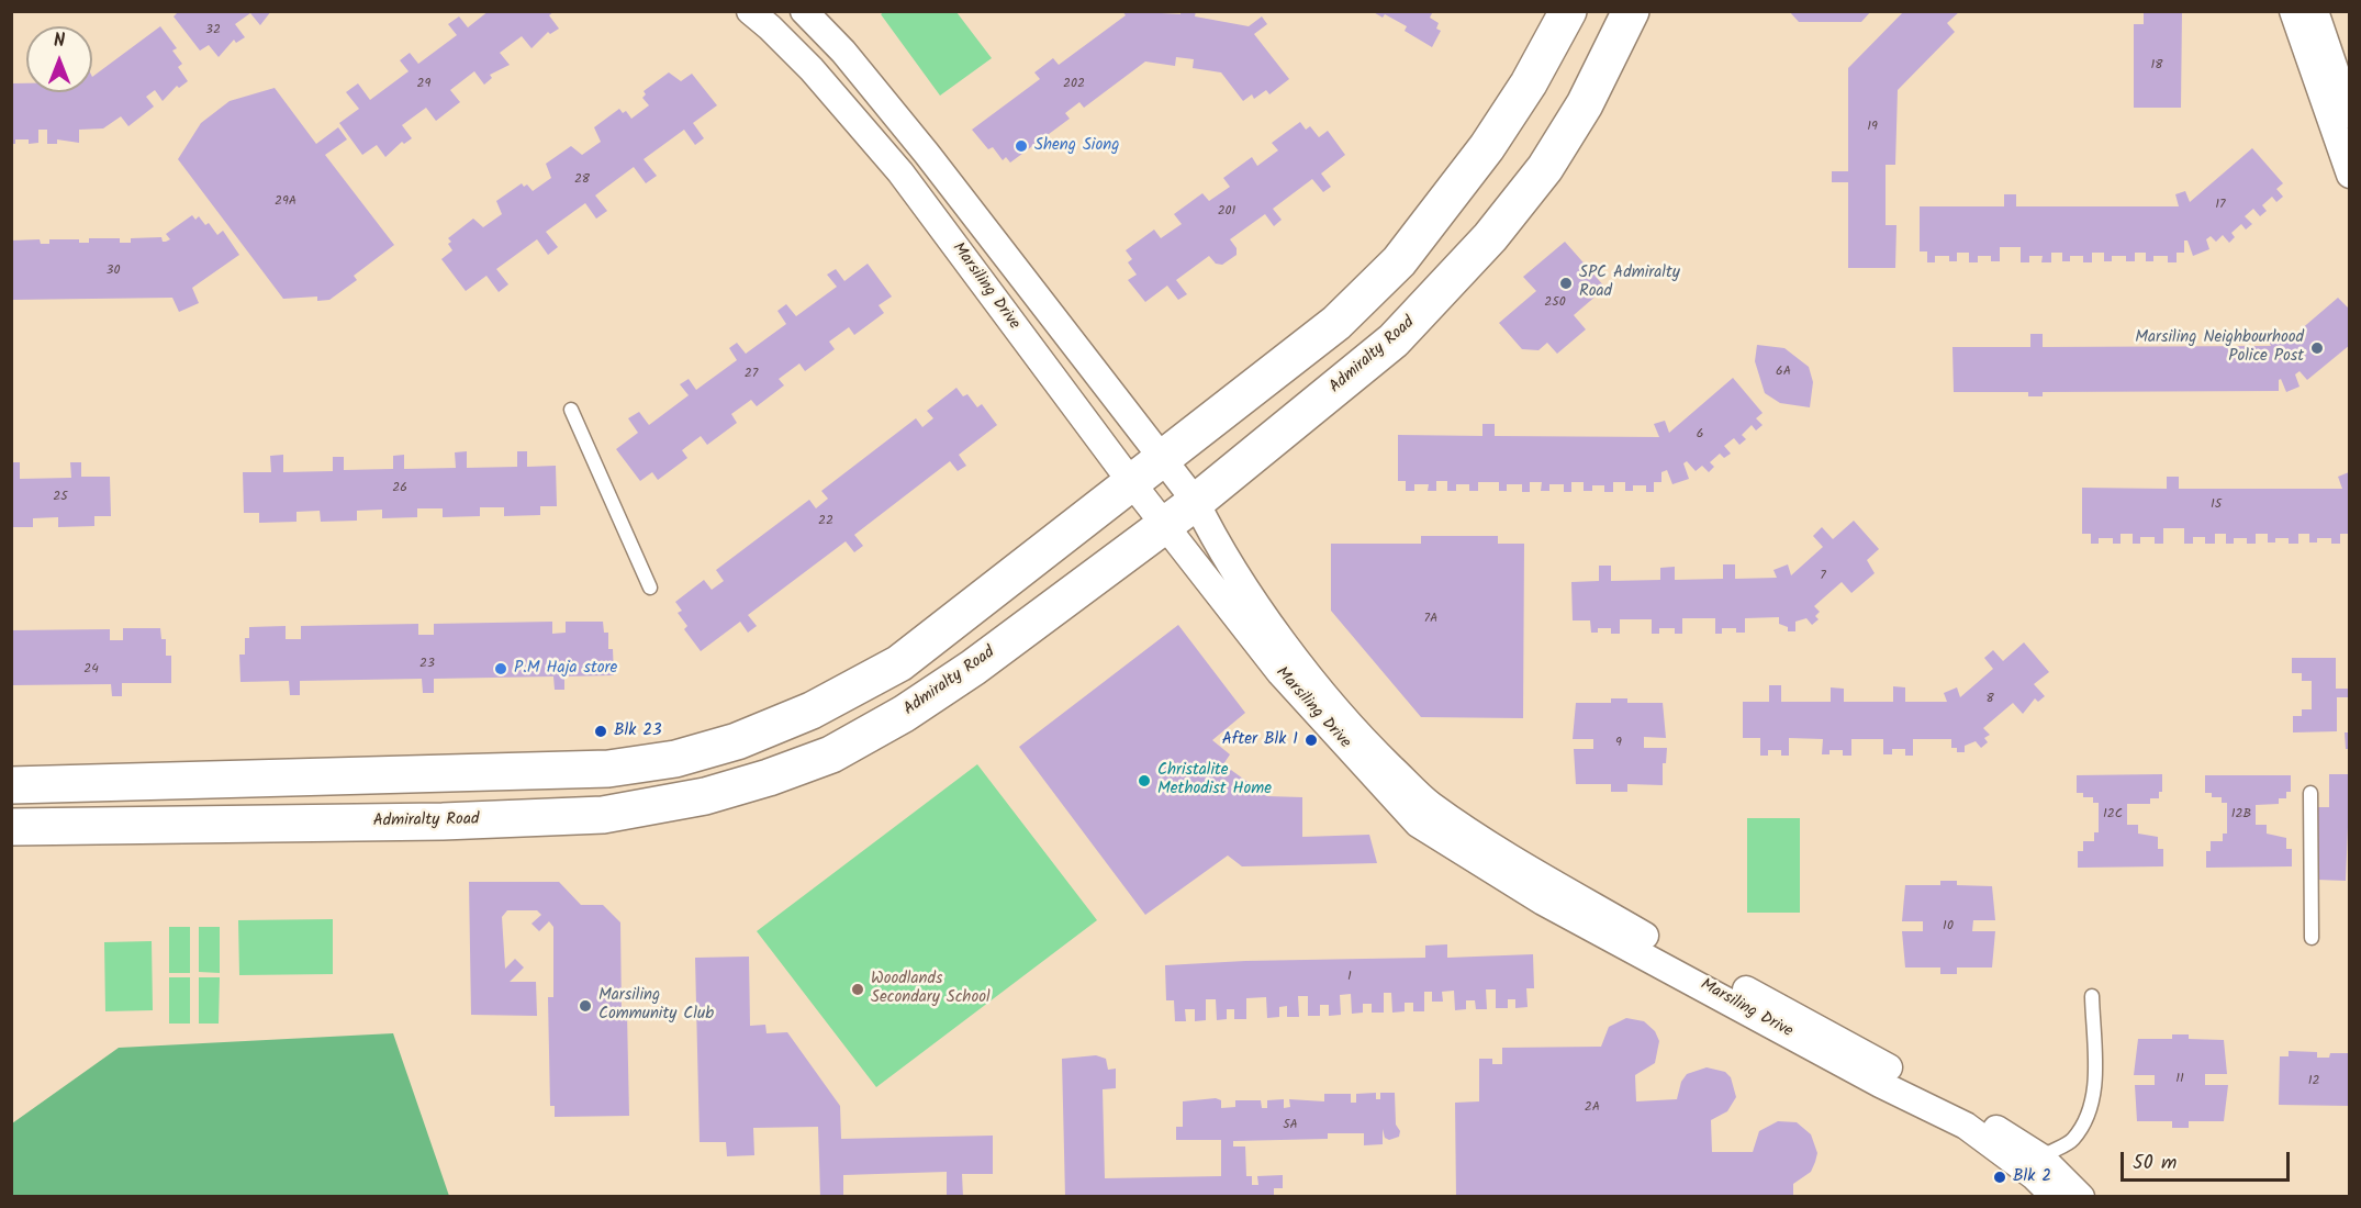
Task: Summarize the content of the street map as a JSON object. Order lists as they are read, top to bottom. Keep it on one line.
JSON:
{"streets":{"main road":["Admiralty Road"],"street":["Marsiling Drive"]},"crossings":[["Marsiling Drive","Admiralty Road"]],"places":["Sheng Siong","SPC Admiralty Road","Marsiling Neighbourhood Police Post","P.M Haja store","Blk 23","After Blk 1","Christalite Methodist Home","Woodlands Secondary School","Marsiling Community Club","Blk 2"],"house_numbers":["32","18","29","202","19","28","29A","17","201","30","250","6A","27","6","26","25","15","22","7","7A","23","24","8","9","12C","12B","10","1","11","12","2A","5A"],"scale_bar":"50 m","north":"top"}
